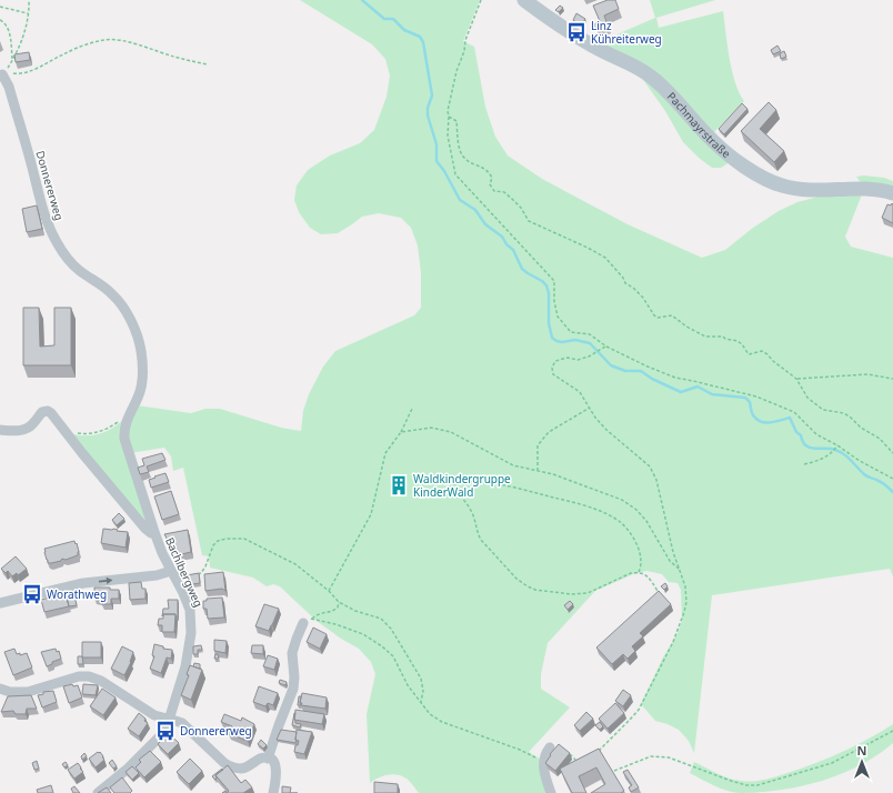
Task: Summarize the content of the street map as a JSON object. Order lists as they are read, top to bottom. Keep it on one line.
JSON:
{"streets":{"street":["Pachmayrstraße","Donnererweg","Bachlbergweg"]},"crossings":[["Donnererweg","Bachlbergweg"]],"places":{"bus stop":["Linz Kühreiterweg","Worathweg","Donnererweg"],"building":["Waldkindergruppe KinderWald"]},"north":"top"}
